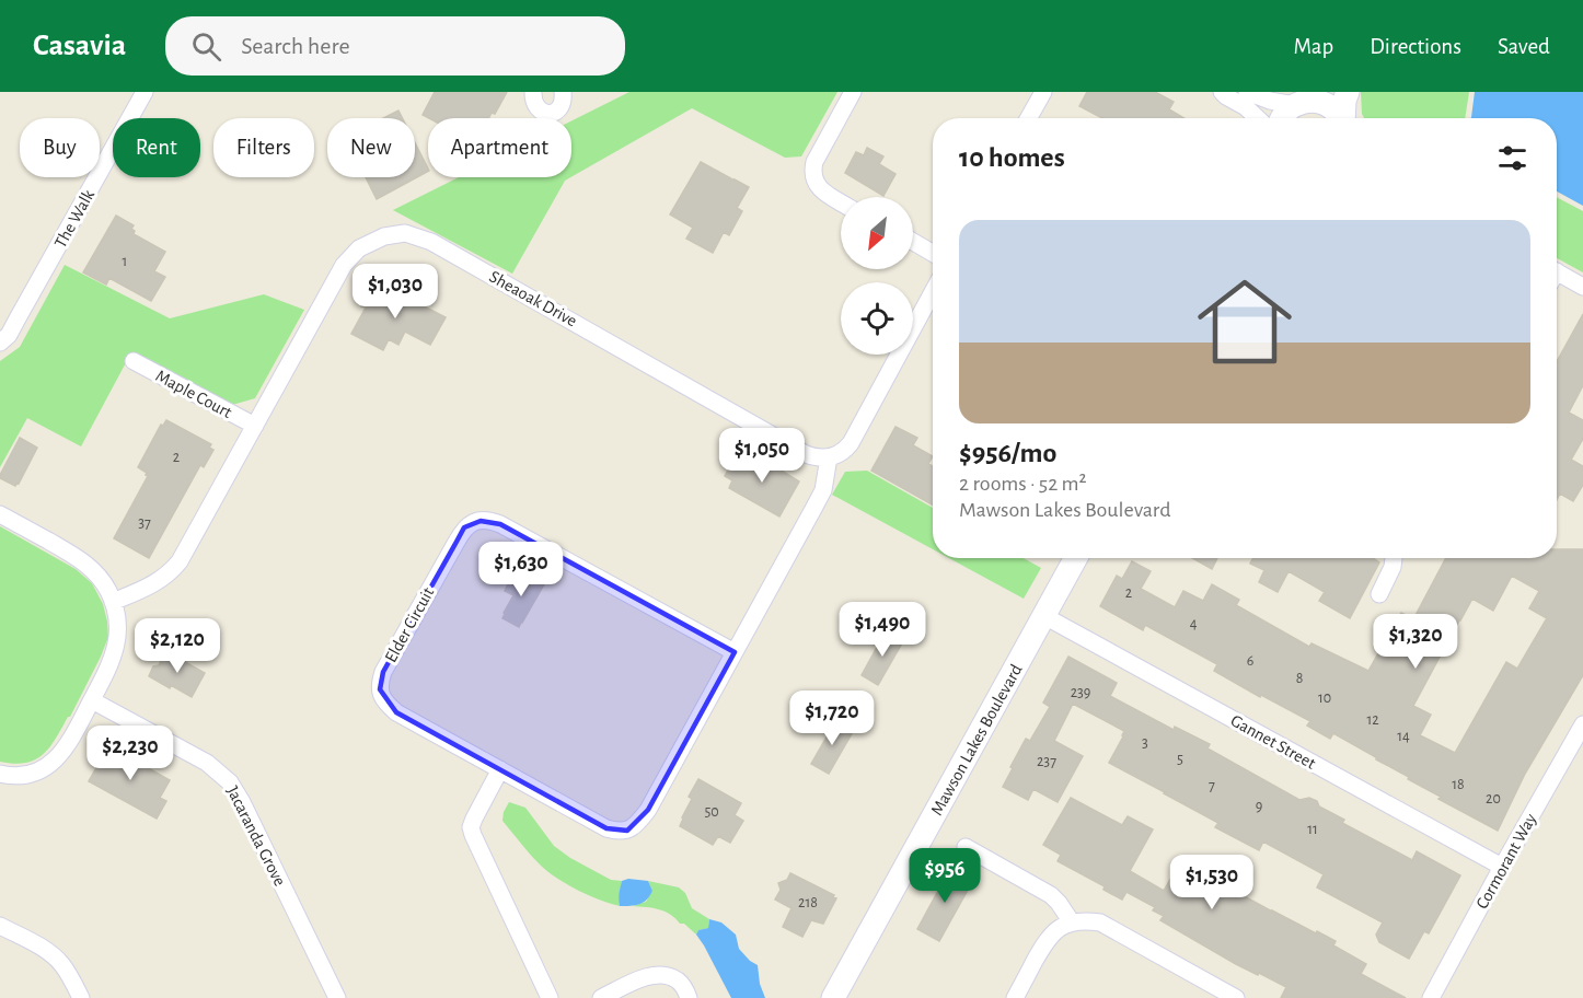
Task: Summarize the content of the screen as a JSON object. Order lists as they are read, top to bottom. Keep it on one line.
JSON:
{"streets":{"street":["The Walk","Sheaoak Drive","Maple Court","Elder Circuit","Mawson Lakes Boulevard","Gannet Street","Jacaranda Grove","Cormorant Way"]},"crossings":[["Sheaoak Drive","Maple Court"],["Sheaoak Drive","Elder Circuit"],["Mawson Lakes Boulevard","Gannet Street"],["Gannet Street","Cormorant Way"]],"house_numbers":["1","2","37","2","4","6","8","239","10","12","14","3","5","237","18","7","20","9","50","11","218"],"north":"bottom left","page":{"header":"Casavia","search":"Search here","nav":["Map","Directions","Saved"],"chip":["Buy","Rent","Filters","New","Apartment"],"heading":"10 homes","list":[{"name":"$956/mo","note":"2 rooms · 52 m² · Mawson Lakes Boulevard"}],"price":["$1,030","$1,050","$1,630","$1,490","$1,320","$2,120","$1,720","$2,230","$956","$1,530"]}}
